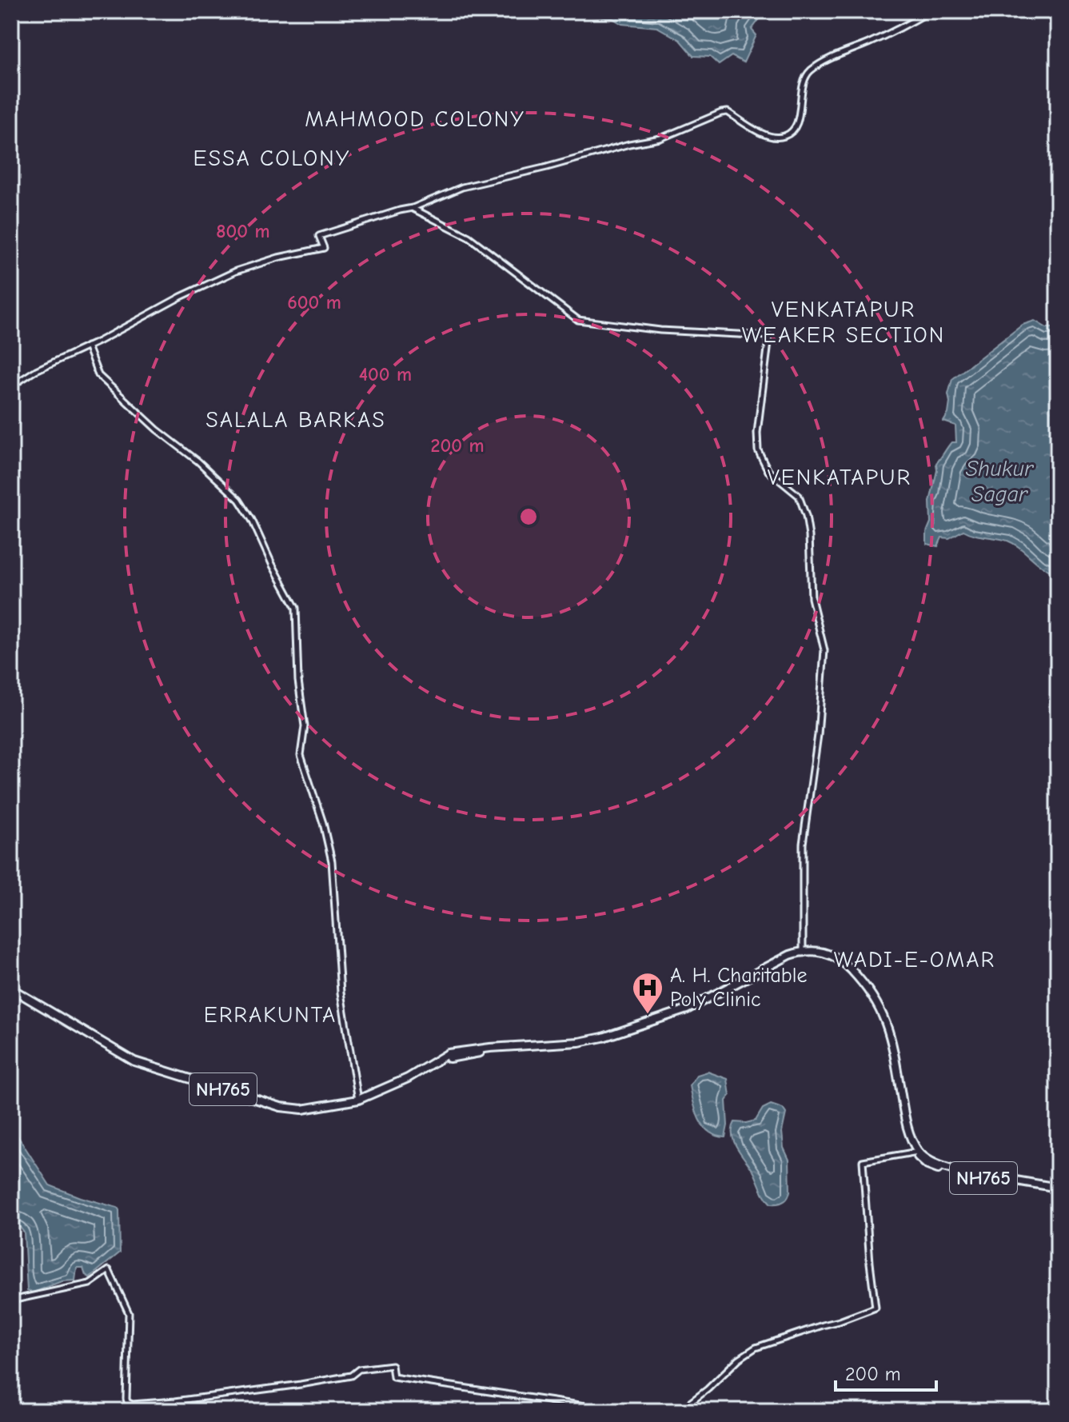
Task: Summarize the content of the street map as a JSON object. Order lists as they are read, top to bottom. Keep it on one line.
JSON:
{"streets":{"highway":["NH765"]},"districts":["MAHMOOD COLONY","ESSA COLONY","VENKATAPUR WEAKER SECTION","SALALA BARKAS","VENKATAPUR","WADI-E-OMAR","ERRAKUNTA"],"water":["Shukur Sagar"],"places":{"hospital":["A. H. Charitable Poly Clinic"]},"scale_bar":"200 m","rings":["800 m","600 m","400 m","200 m"]}
